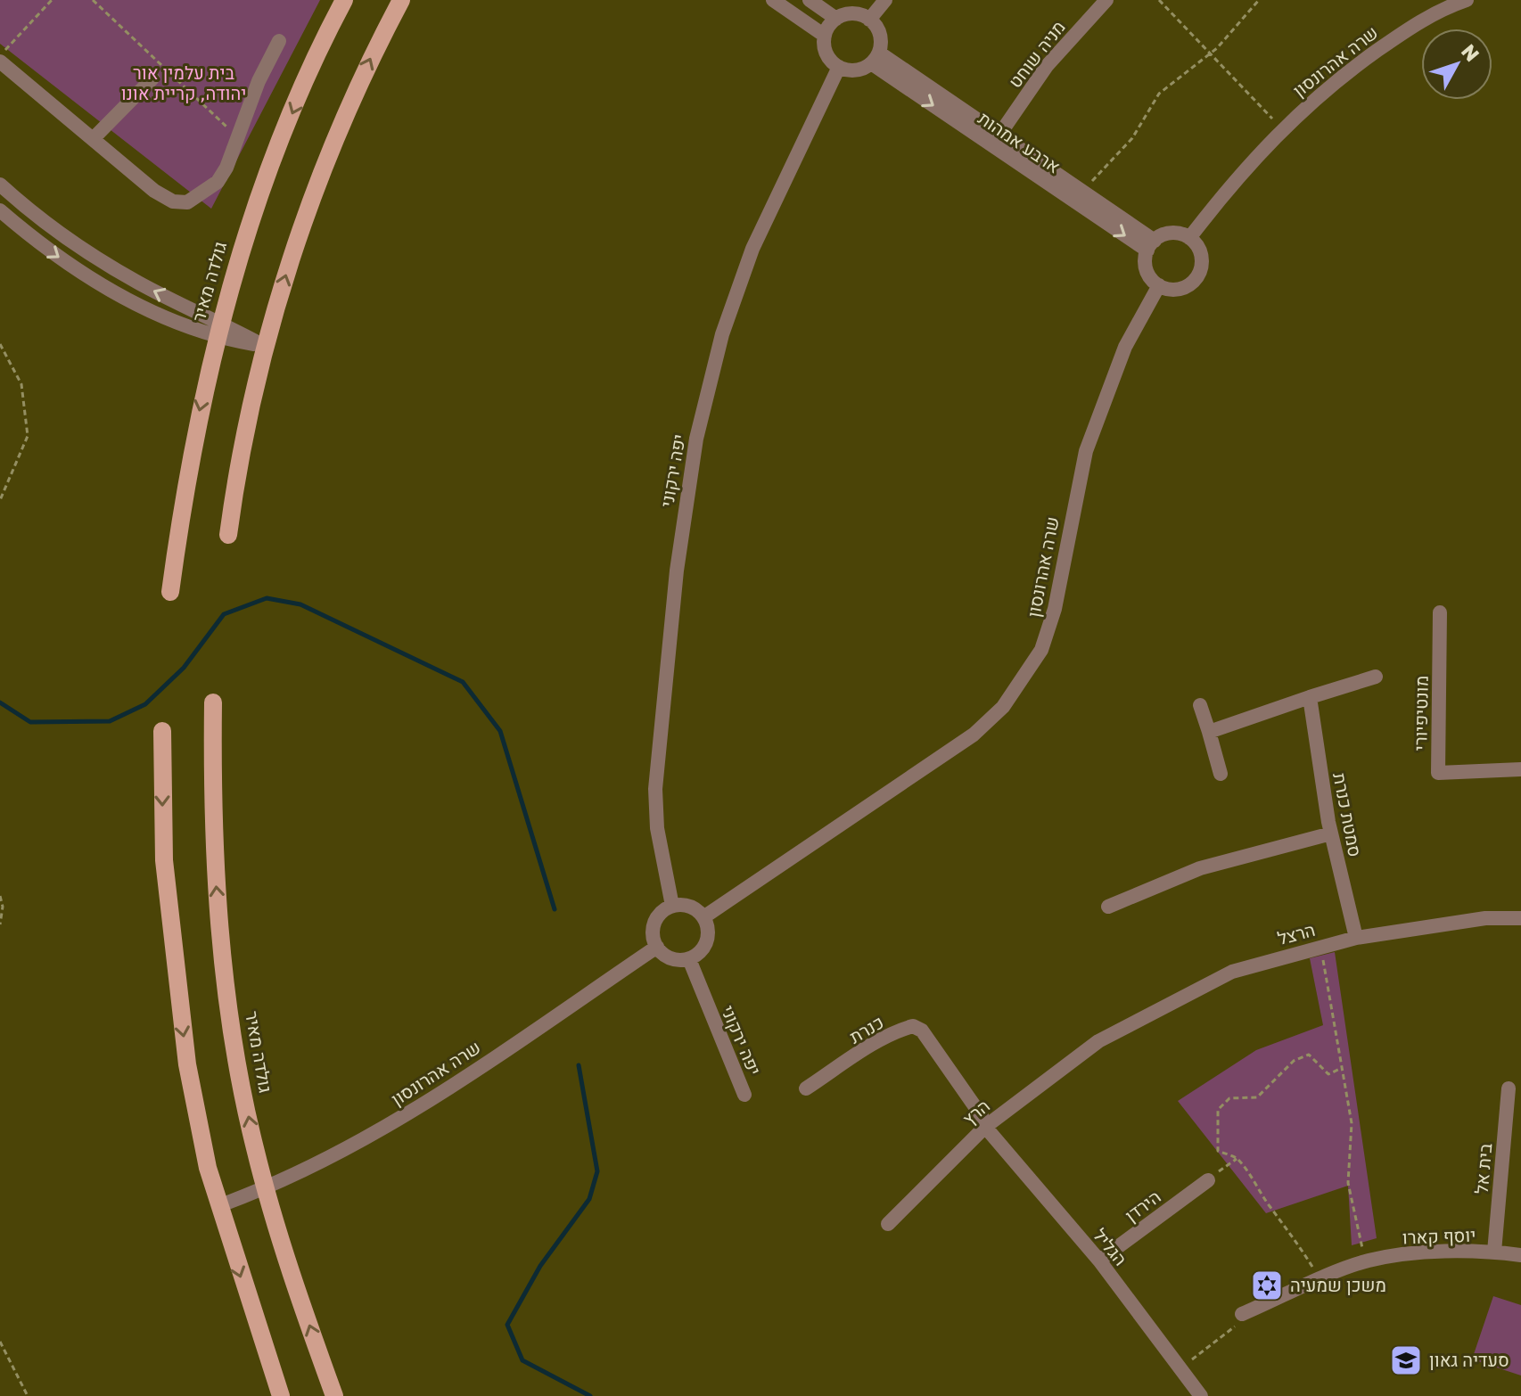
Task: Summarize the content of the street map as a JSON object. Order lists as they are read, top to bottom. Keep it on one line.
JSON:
{"streets":{"main road":["גולדה מאיר"],"street":["מניה שוחט","שרה אהרונסון","ארבע אמהות","יפה ירקוני","מונטיפיורי","סמטת כנרת","הרצל","כנרת","הרץ","בית אל","הירדן","יוסף קארו","הגליל"]},"crossings":[["מניה שוחט","ארבע אמהות"],["שרה אהרונסון","ארבע אמהות"],["שרה אהרונסון","גולדה מאיר"],["שרה אהרונסון","יפה ירקוני"],["ארבע אמהות","יפה ירקוני"],["סמטת כנרת","הרצל"],["הרצל","הרץ"],["כנרת","הרץ"],["כנרת","הגליל"],["הרץ","הגליל"],["בית אל","יוסף קארו"],["הירדן","הגליל"]],"parks":["בית עלמין אור יהודה, קריית אונו"],"places":{"synagogue":["משכן שמעיה"],"school or university":["סעדיה גאון"]},"north":"top right"}
